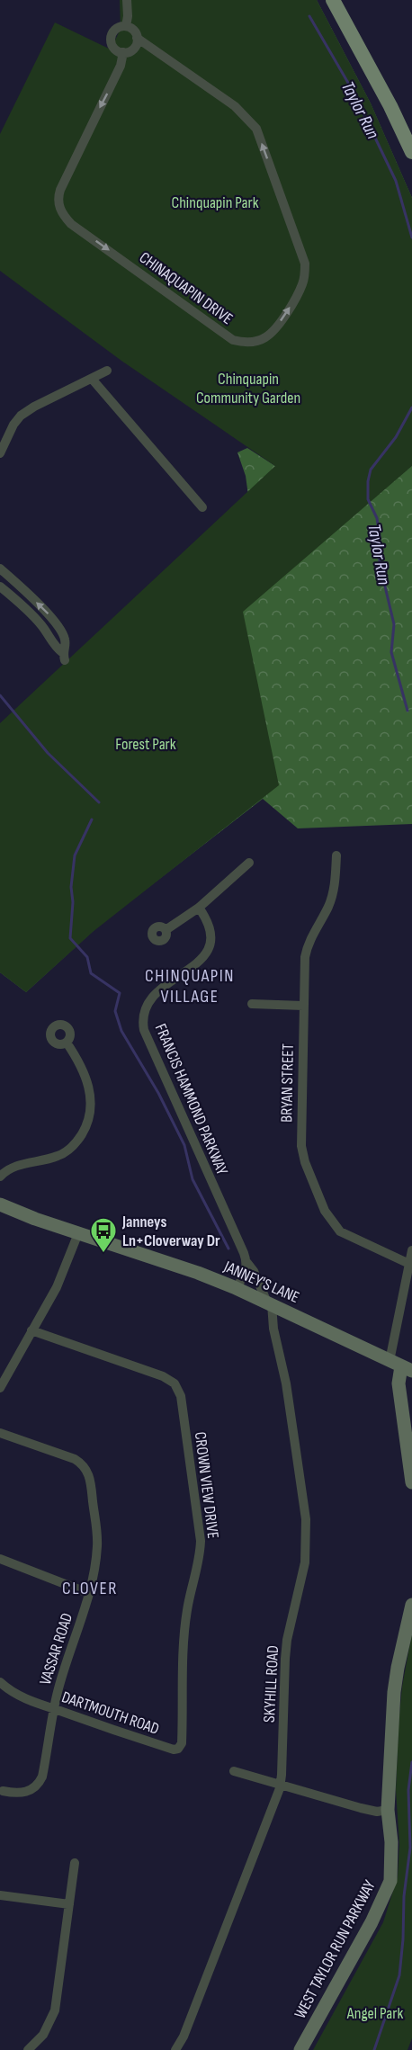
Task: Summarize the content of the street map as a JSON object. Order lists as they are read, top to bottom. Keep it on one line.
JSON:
{"streets":{"street":["CHINAQUAPIN DRIVE","BRYAN STREET","FRANCIS HAMMOND PARKWAY","JANNEY'S LANE","CROWN VIEW DRIVE","VASSAR ROAD","SKYHILL ROAD","DARTMOUTH ROAD","WEST TAYLOR RUN PARKWAY"]},"crossings":[["FRANCIS HAMMOND PARKWAY","JANNEY'S LANE"],["FRANCIS HAMMOND PARKWAY","SKYHILL ROAD"],["JANNEY'S LANE","SKYHILL ROAD"],["CROWN VIEW DRIVE","DARTMOUTH ROAD"],["VASSAR ROAD","DARTMOUTH ROAD"]],"districts":["CHINQUAPIN VILLAGE","CLOVER"],"water":["Taylor Run"],"parks":["Chinquapin Park","Chinquapin Community Garden","Forest Park","Angel Park"],"places":{"bus stop":["Janneys Ln+Cloverway Dr"]}}
